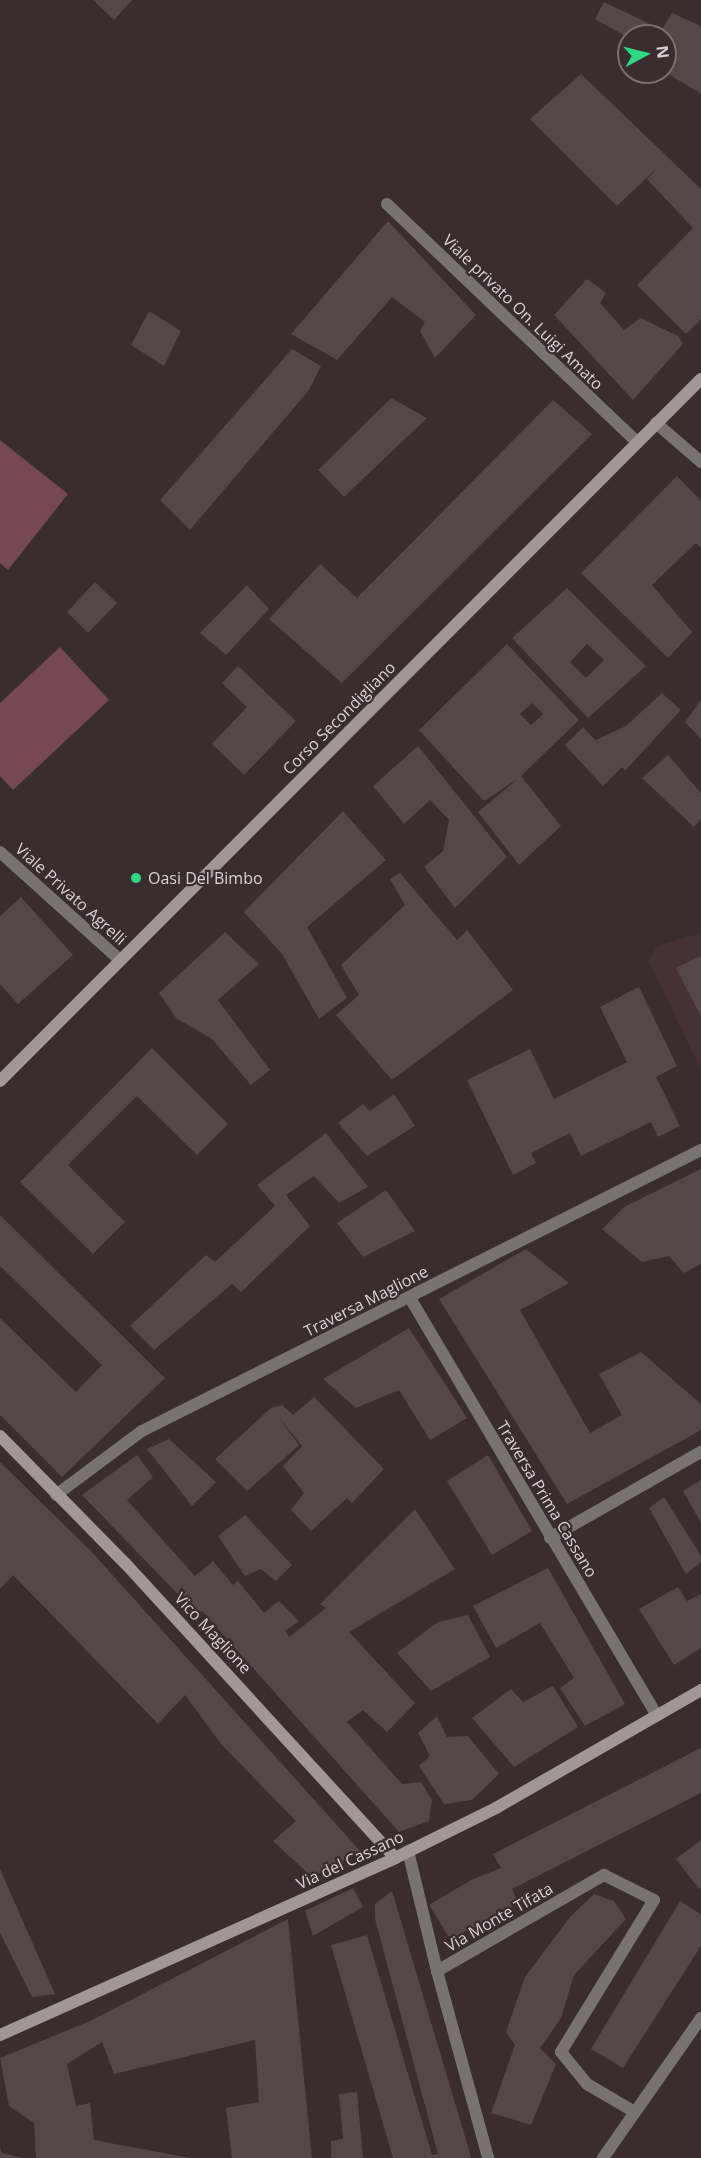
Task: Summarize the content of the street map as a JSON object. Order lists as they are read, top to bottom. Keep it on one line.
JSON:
{"streets":{"main road":["Corso Secondigliano","Vico Maglione","Via del Cassano"],"street":["Viale privato On. Luigi Amato","Viale Privato Agrelli","Traversa Maglione","Traversa Prima Cassano","Via Monte Tifata"]},"crossings":[["Viale privato On. Luigi Amato","Corso Secondigliano"],["Corso Secondigliano","Viale Privato Agrelli"],["Traversa Maglione","Traversa Prima Cassano"],["Traversa Maglione","Vico Maglione"],["Traversa Prima Cassano","Via del Cassano"],["Vico Maglione","Via del Cassano"],["Via del Cassano","Via Monte Tifata"]],"places":["Oasi Del Bimbo"],"north":"right"}
